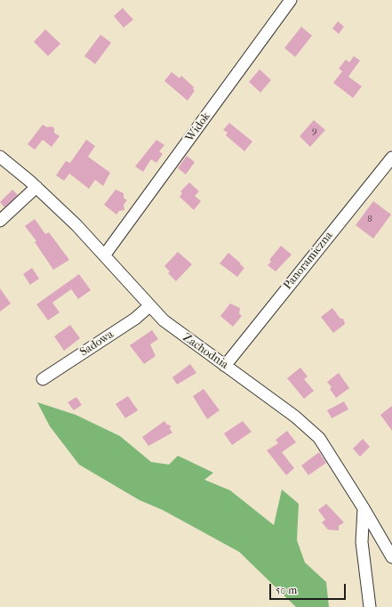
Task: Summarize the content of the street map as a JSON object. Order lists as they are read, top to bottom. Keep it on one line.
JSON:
{"streets":{"street":["Widok","Panoramiczna","Sadowa","Zachodnia"]},"crossings":[["Widok","Zachodnia"],["Panoramiczna","Zachodnia"],["Sadowa","Zachodnia"]],"house_numbers":["9","8"],"scale_bar":"50 m"}
